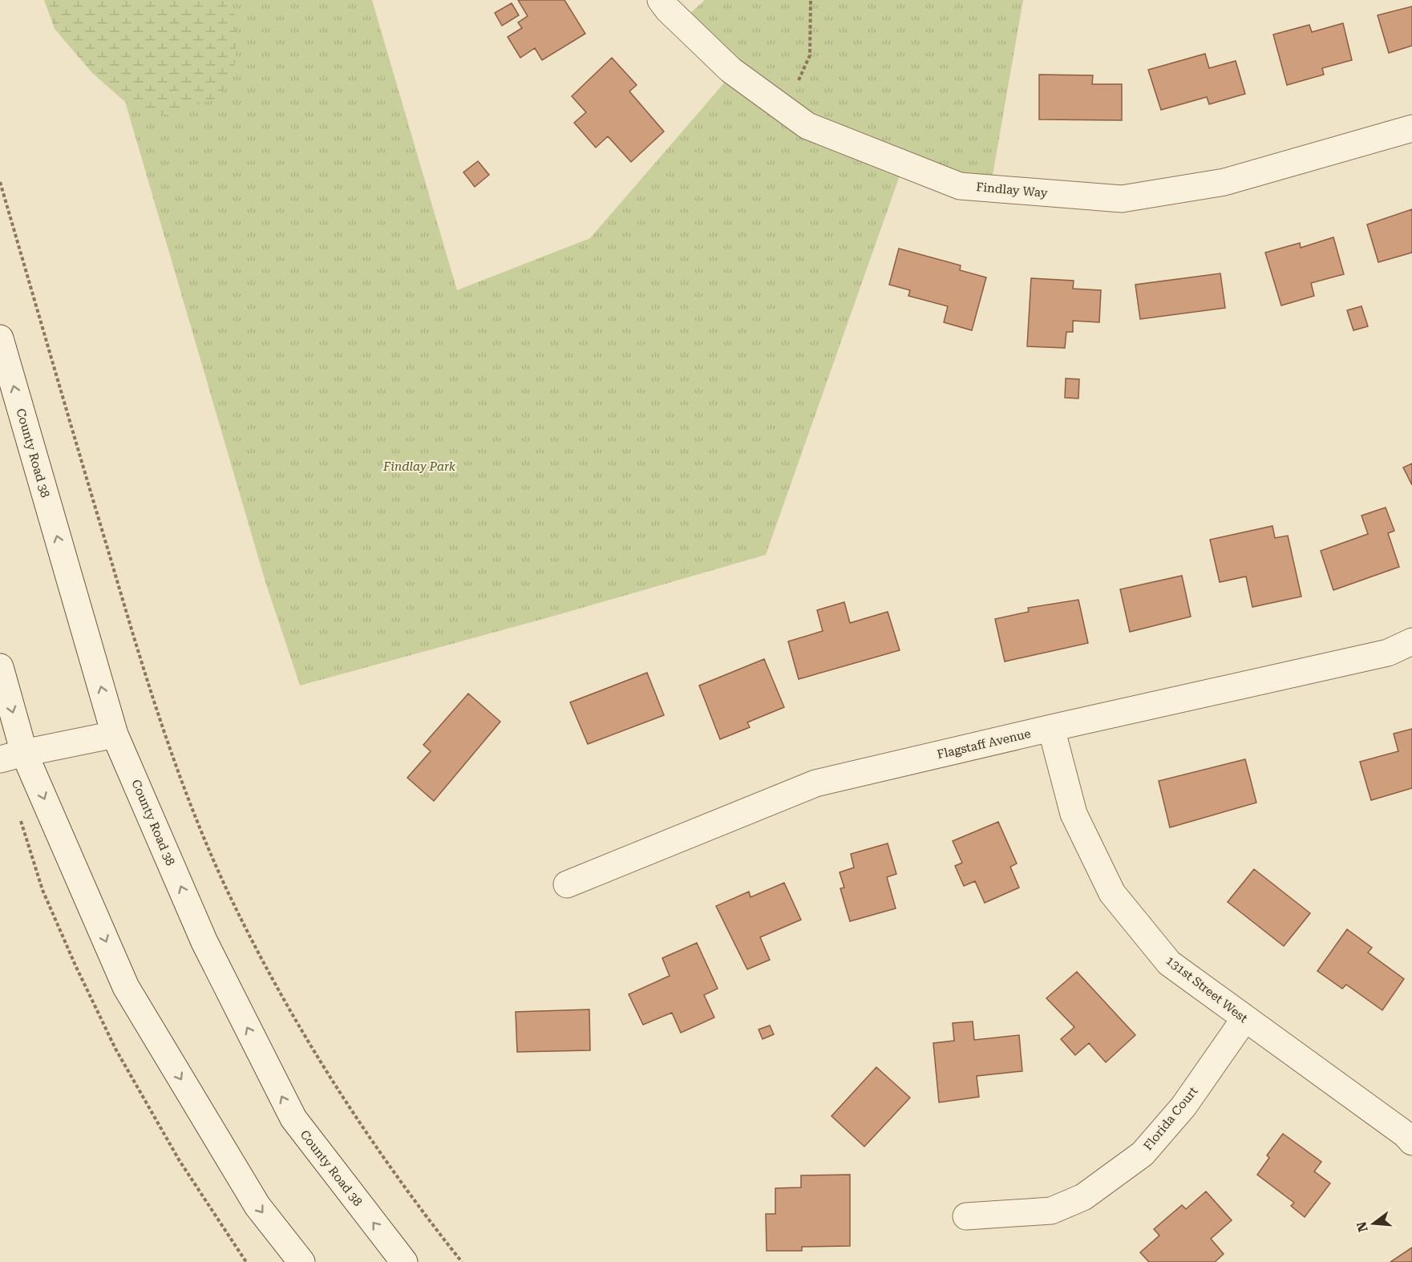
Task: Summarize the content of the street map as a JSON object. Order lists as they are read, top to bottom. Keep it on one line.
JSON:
{"streets":{"street":["Findlay Way","County Road 38","Flagstaff Avenue","131st Street West","Florida Court"]},"crossings":[["Flagstaff Avenue","131st Street West"],["131st Street West","Florida Court"]],"parks":["Findlay Park"],"north":"left"}
